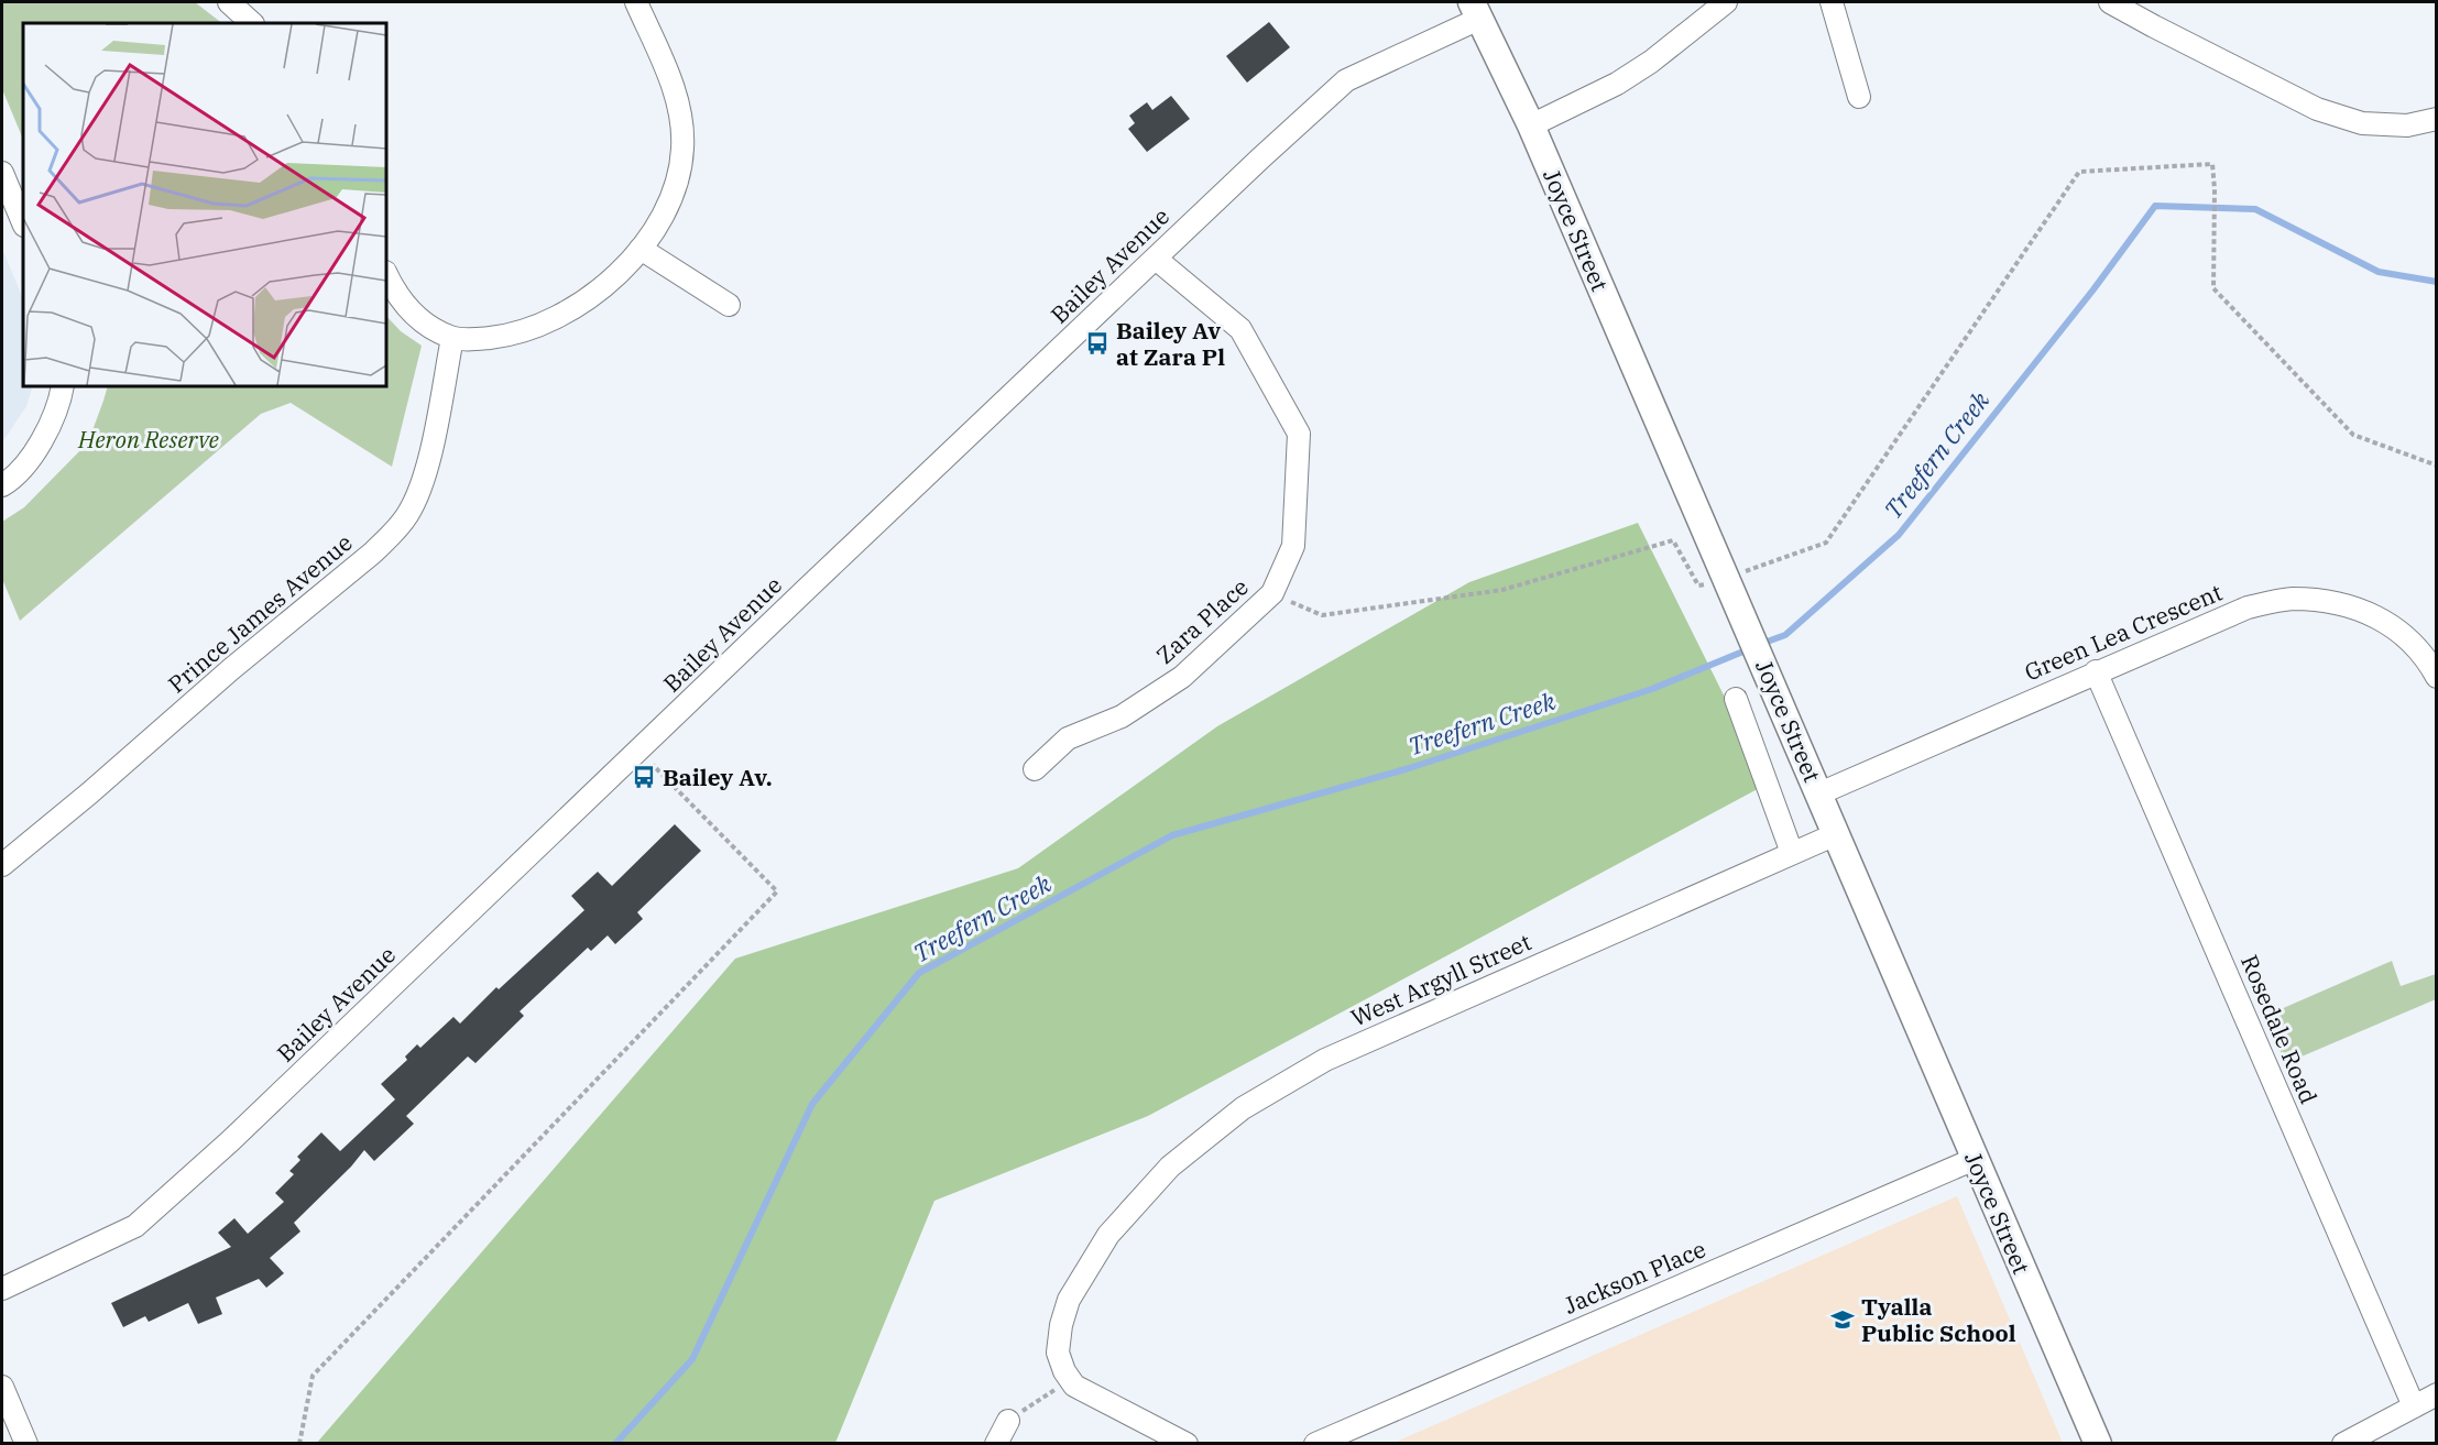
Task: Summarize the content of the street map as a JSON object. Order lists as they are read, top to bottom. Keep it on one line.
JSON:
{"streets":{"street":["Joyce Street","Bailey Avenue","Prince James Avenue","Zara Place","Green Lea Crescent","West Argyll Street","Rosedale Road","Jackson Place"]},"crossings":[["Joyce Street","Bailey Avenue"],["Joyce Street","Green Lea Crescent"],["Joyce Street","West Argyll Street"],["Joyce Street","Jackson Place"],["Bailey Avenue","Zara Place"],["Green Lea Crescent","Rosedale Road"]],"water":["Treefern Creek"],"parks":["Heron Reserve"],"places":{"bus stop":["Bailey Av at Zara Pl","Bailey Av."],"school or university":["Tyalla Public School"]}}
